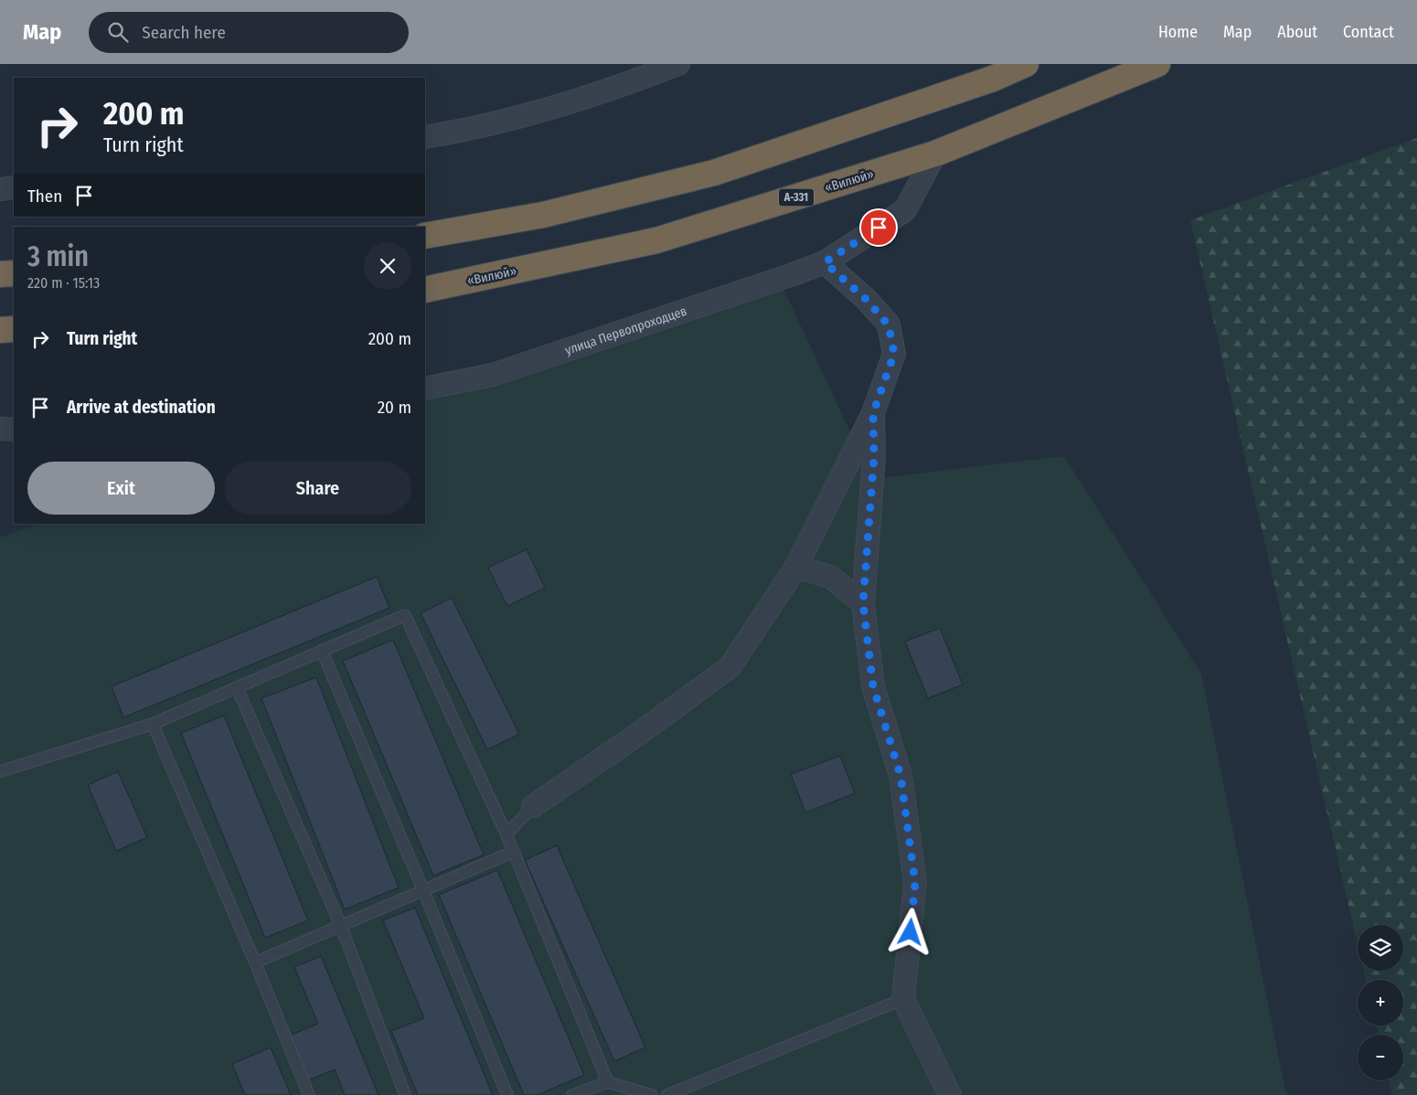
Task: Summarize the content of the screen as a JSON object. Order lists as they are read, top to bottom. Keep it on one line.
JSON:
{"streets":{"highway":["«Вилюй»","А-331"],"street":["улица Первопроходцев"]},"crossings":[["«Вилюй»","улица Первопроходцев"]],"page":{"header":"Map","search":"Search here","nav":["Home","Map","About","Contact"],"turn":["200 m","Turn right"],"then":"Then","heading":["3 min","220 m · 15:13"],"list":[{"name":"Turn right","value":"200 m"},{"name":"Arrive at destination","value":"20 m"}],"buttons":["Exit","Share"],"map_buttons":["+","−"]}}
